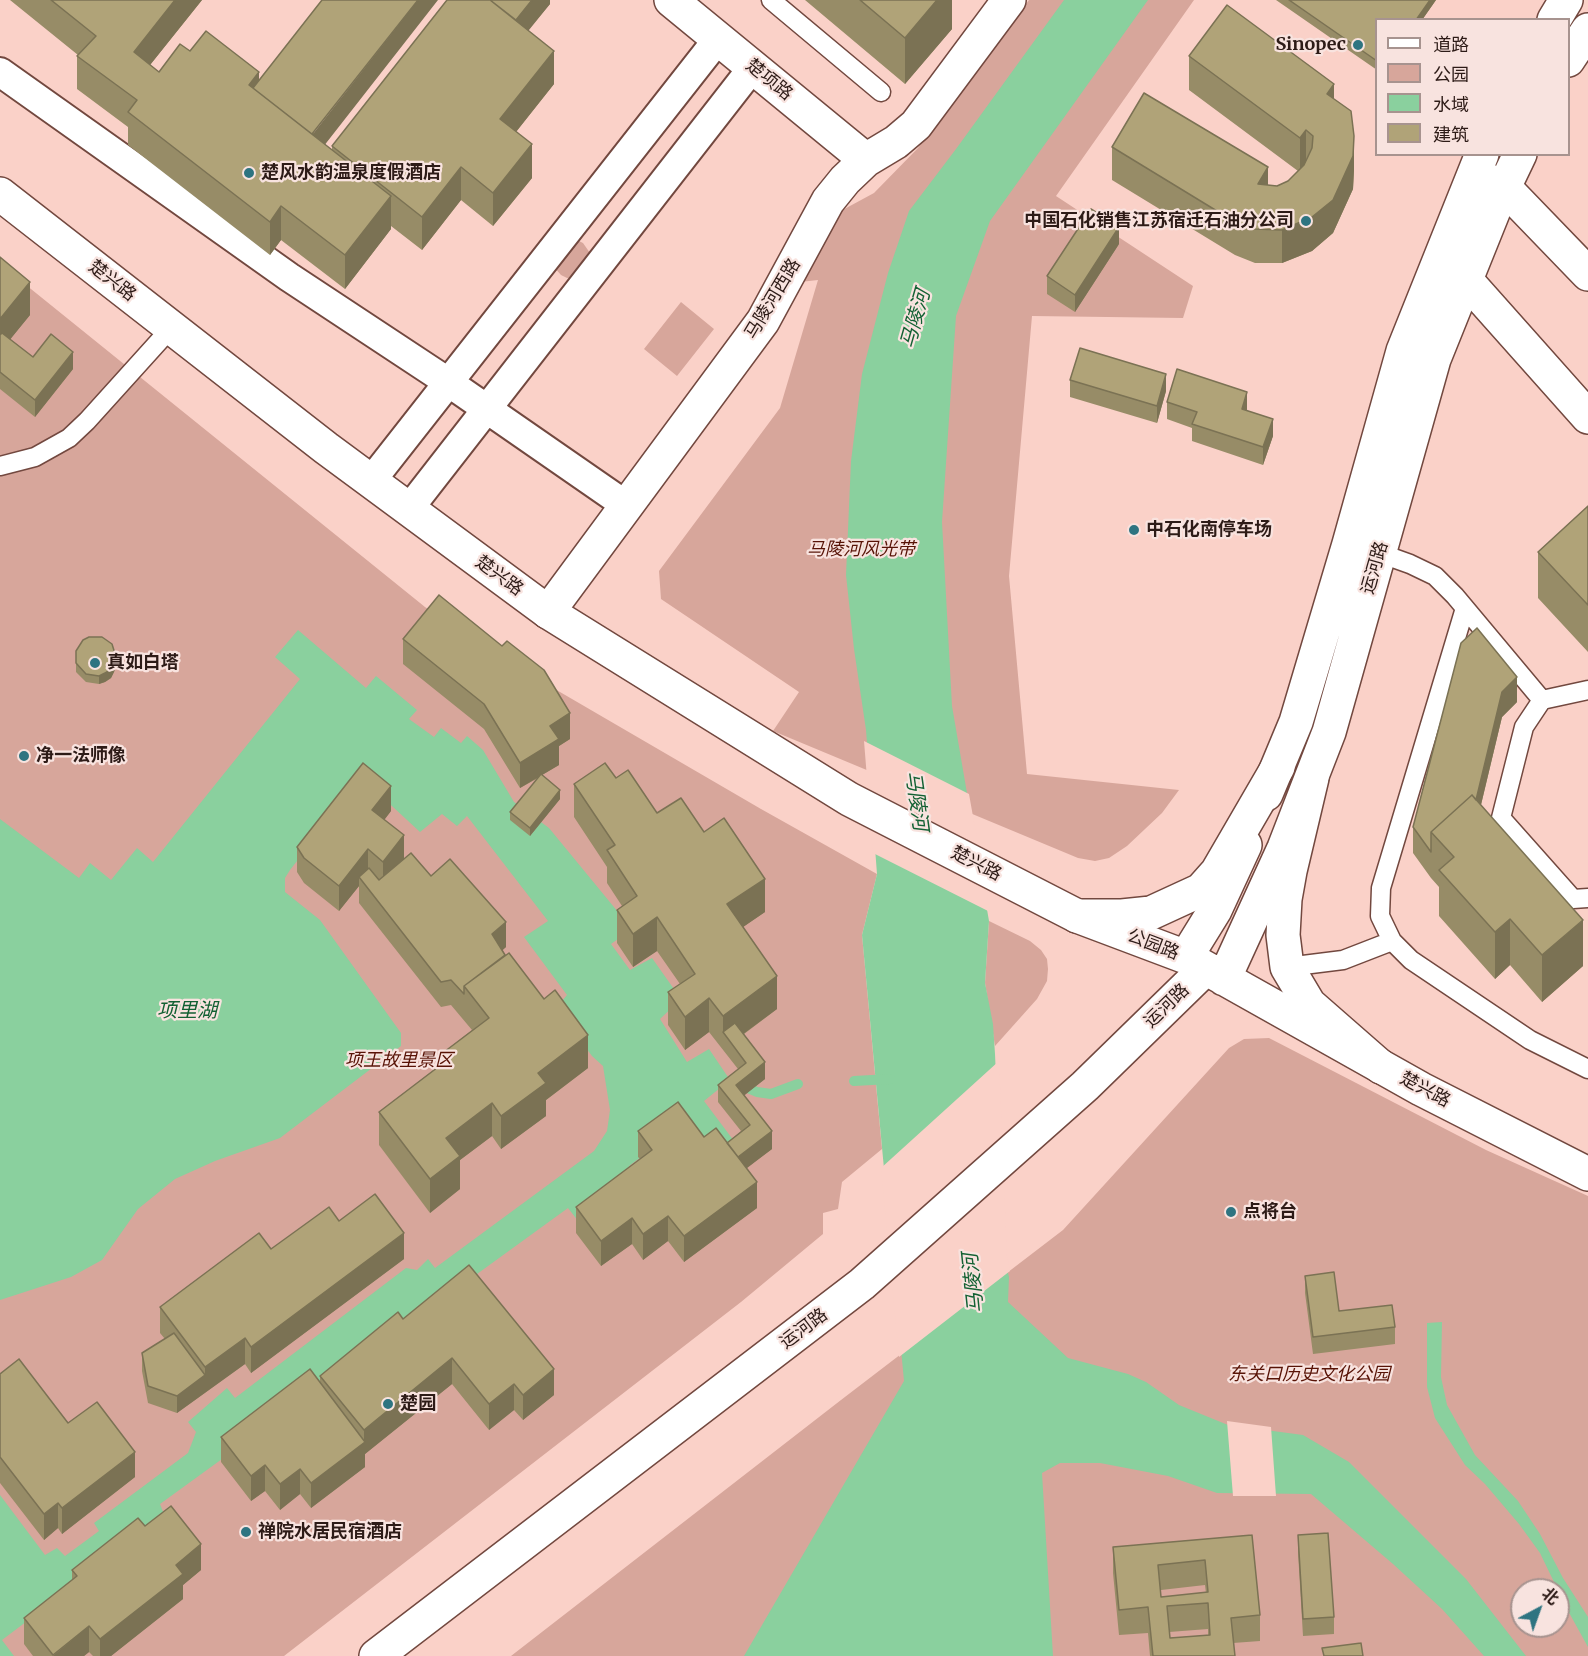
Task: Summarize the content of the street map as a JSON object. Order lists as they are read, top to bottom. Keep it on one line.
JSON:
{"streets":{"street":["楚项路","楚兴路","马陵河西路","运河路","公园路"]},"crossings":[["楚项路","马陵河西路"],["楚兴路","马陵河西路"],["楚兴路","公园路"],["运河路","公园路"]],"water":["马陵河","项里湖"],"parks":["马陵河风光带","项王故里景区","东关口历史文化公园"],"places":["Sinopec","楚风水韵温泉度假酒店","中国石化销售江苏宿迁石油分公司","中石化南停车场","真如白塔","净一法师像","点将台","楚园","禅院水居民宿酒店"],"legend":["道路","公园","水域","建筑"],"north":"top right"}
